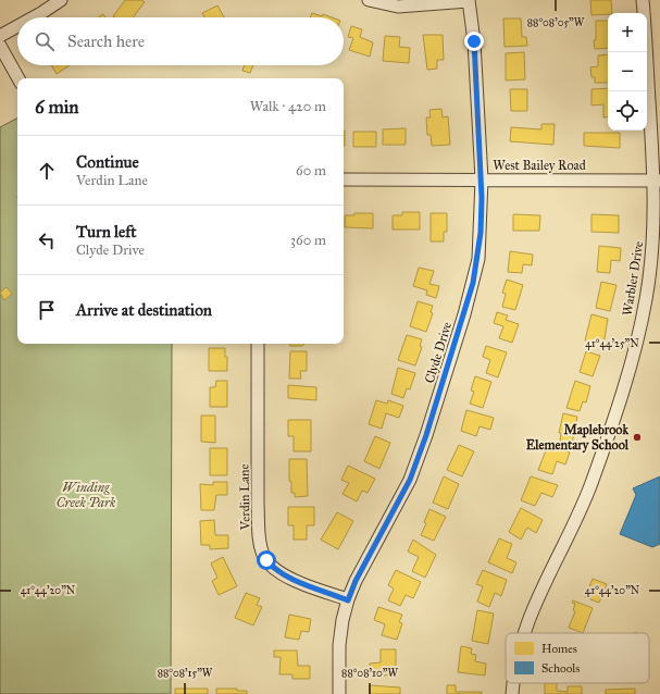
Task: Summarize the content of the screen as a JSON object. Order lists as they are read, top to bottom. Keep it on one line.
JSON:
{"streets":{"street":["West Bailey Road","Warbler Drive","Clyde Drive","Verdin Lane"]},"crossings":[["West Bailey Road","Warbler Drive"],["West Bailey Road","Clyde Drive"],["Clyde Drive","Verdin Lane"]],"parks":["Winding Creek Park"],"places":["Maplebrook Elementary School"],"legend":["Homes","Schools"],"page":{"map_buttons":["+","−"],"search":"Search here","heading":["6 min","Walk · 420 m"],"list":[["Continue","Verdin Lane","60 m"],["Turn left","Clyde Drive","360 m"],"Arrive at destination"]},"coordinates":["88°08'05\"W","41°44'25\"N","41°44'20\"N","88°08'15\"W","88°08'10\"W"]}
